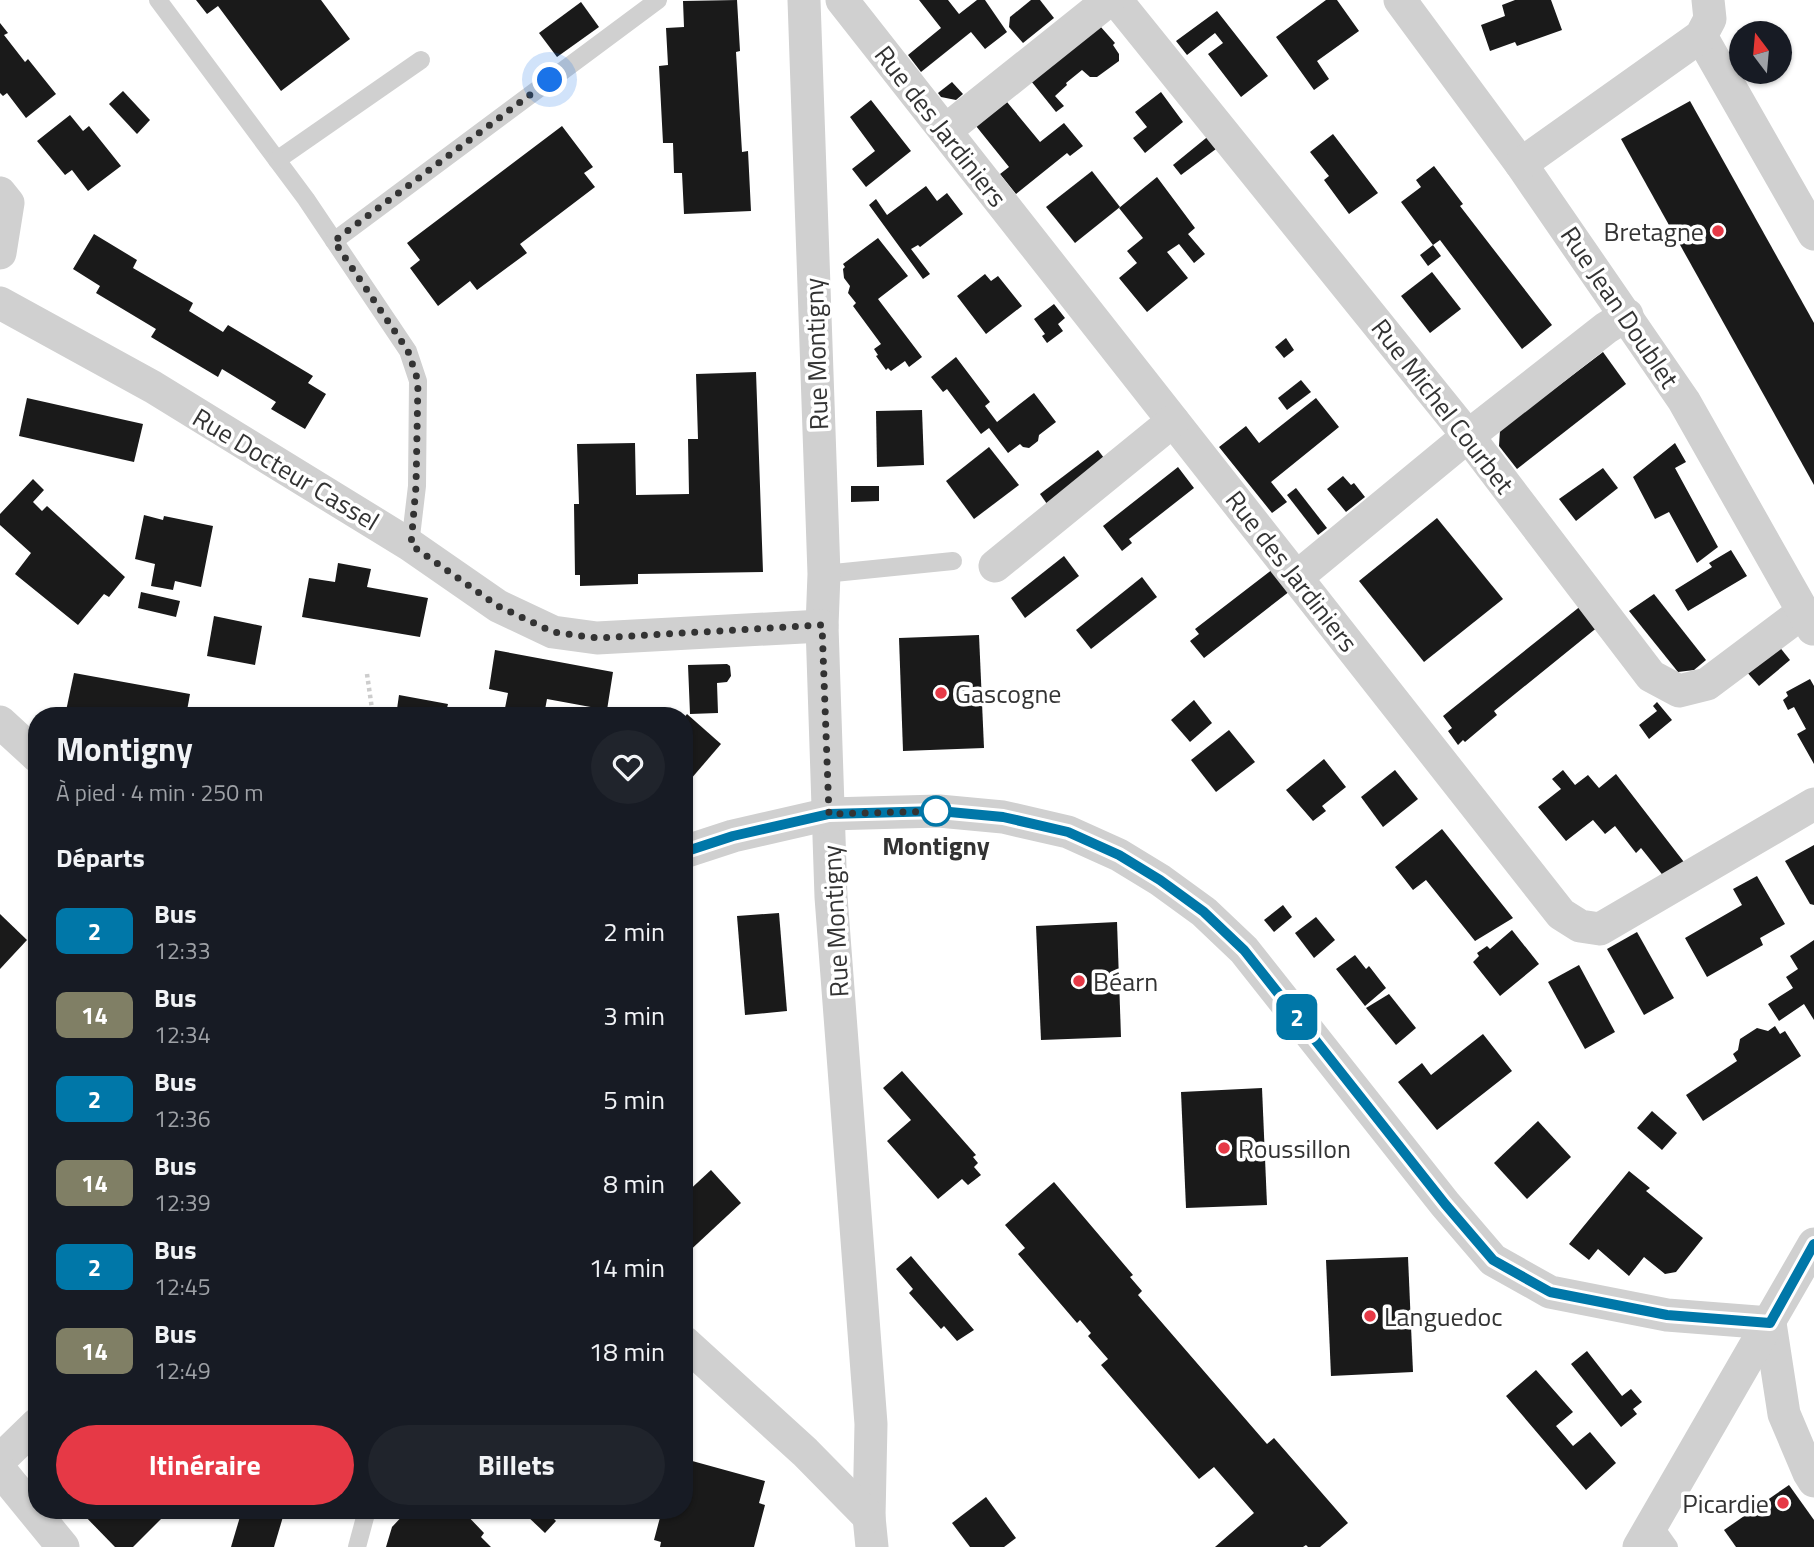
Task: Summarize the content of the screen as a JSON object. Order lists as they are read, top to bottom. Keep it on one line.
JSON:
{"streets":{"street":["Rue des Jardiniers","Rue Jean Doublet","Rue Montigny","Rue Michel Courbet","Rue Docteur Cassel"]},"crossings":[["Rue Jean Doublet","Rue Michel Courbet"],["Rue Montigny","Rue Docteur Cassel"]],"places":["Bretagne","Gascogne","Montigny","Béarn","Roussillon","Languedoc","Picardie"],"lines":["bus line 2"],"north":"top","page":{"on_map":"2","heading":[["Montigny","À pied · 4 min · 250 m"],"Départs"],"list":[{"mark":"2","name":"Bus","note":"12:33","value":"2 min"},{"mark":"14","name":"Bus","note":"12:34","value":"3 min"},{"mark":"2","name":"Bus","note":"12:36","value":"5 min"},{"mark":"14","name":"Bus","note":"12:39","value":"8 min"},{"mark":"2","name":"Bus","note":"12:45","value":"14 min"},{"mark":"14","name":"Bus","note":"12:49","value":"18 min"}],"buttons":["Itinéraire","Billets"]}}
